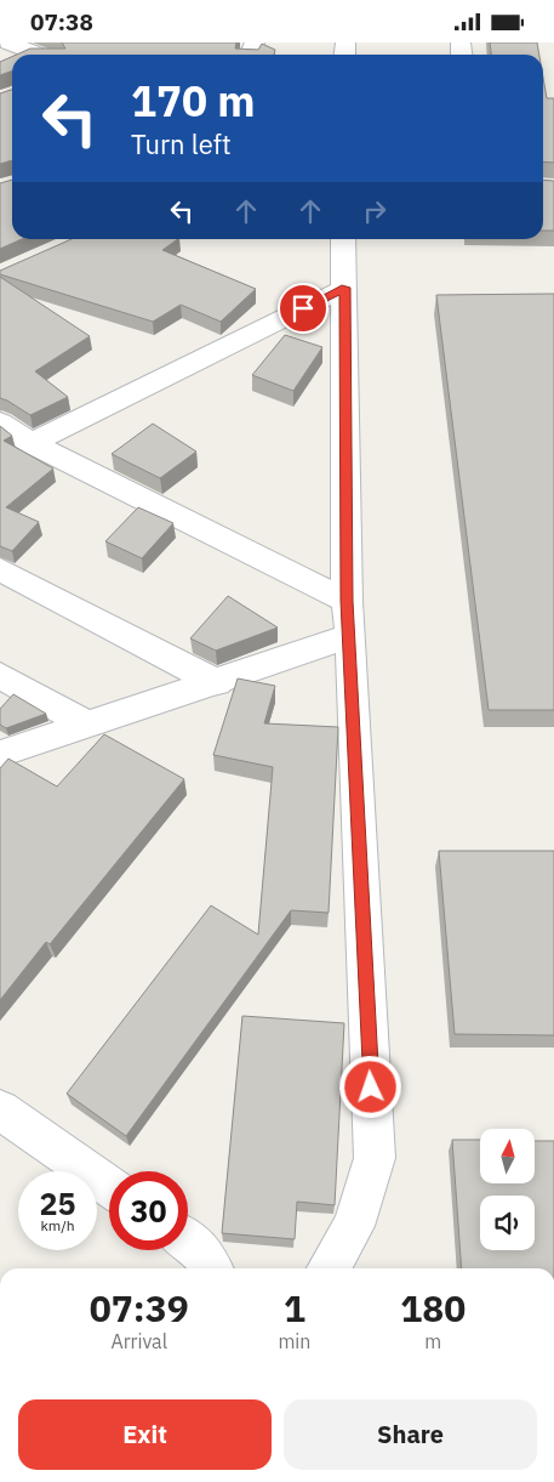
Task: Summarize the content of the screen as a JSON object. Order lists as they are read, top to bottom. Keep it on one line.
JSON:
{"north":"top","page":{"status":"07:38","turn":["170 m","Turn left"],"speed":"25 km/h","limit":"30","eta":["07:39","Arrival","1","min","180","m"],"buttons":["Exit","Share"]}}
